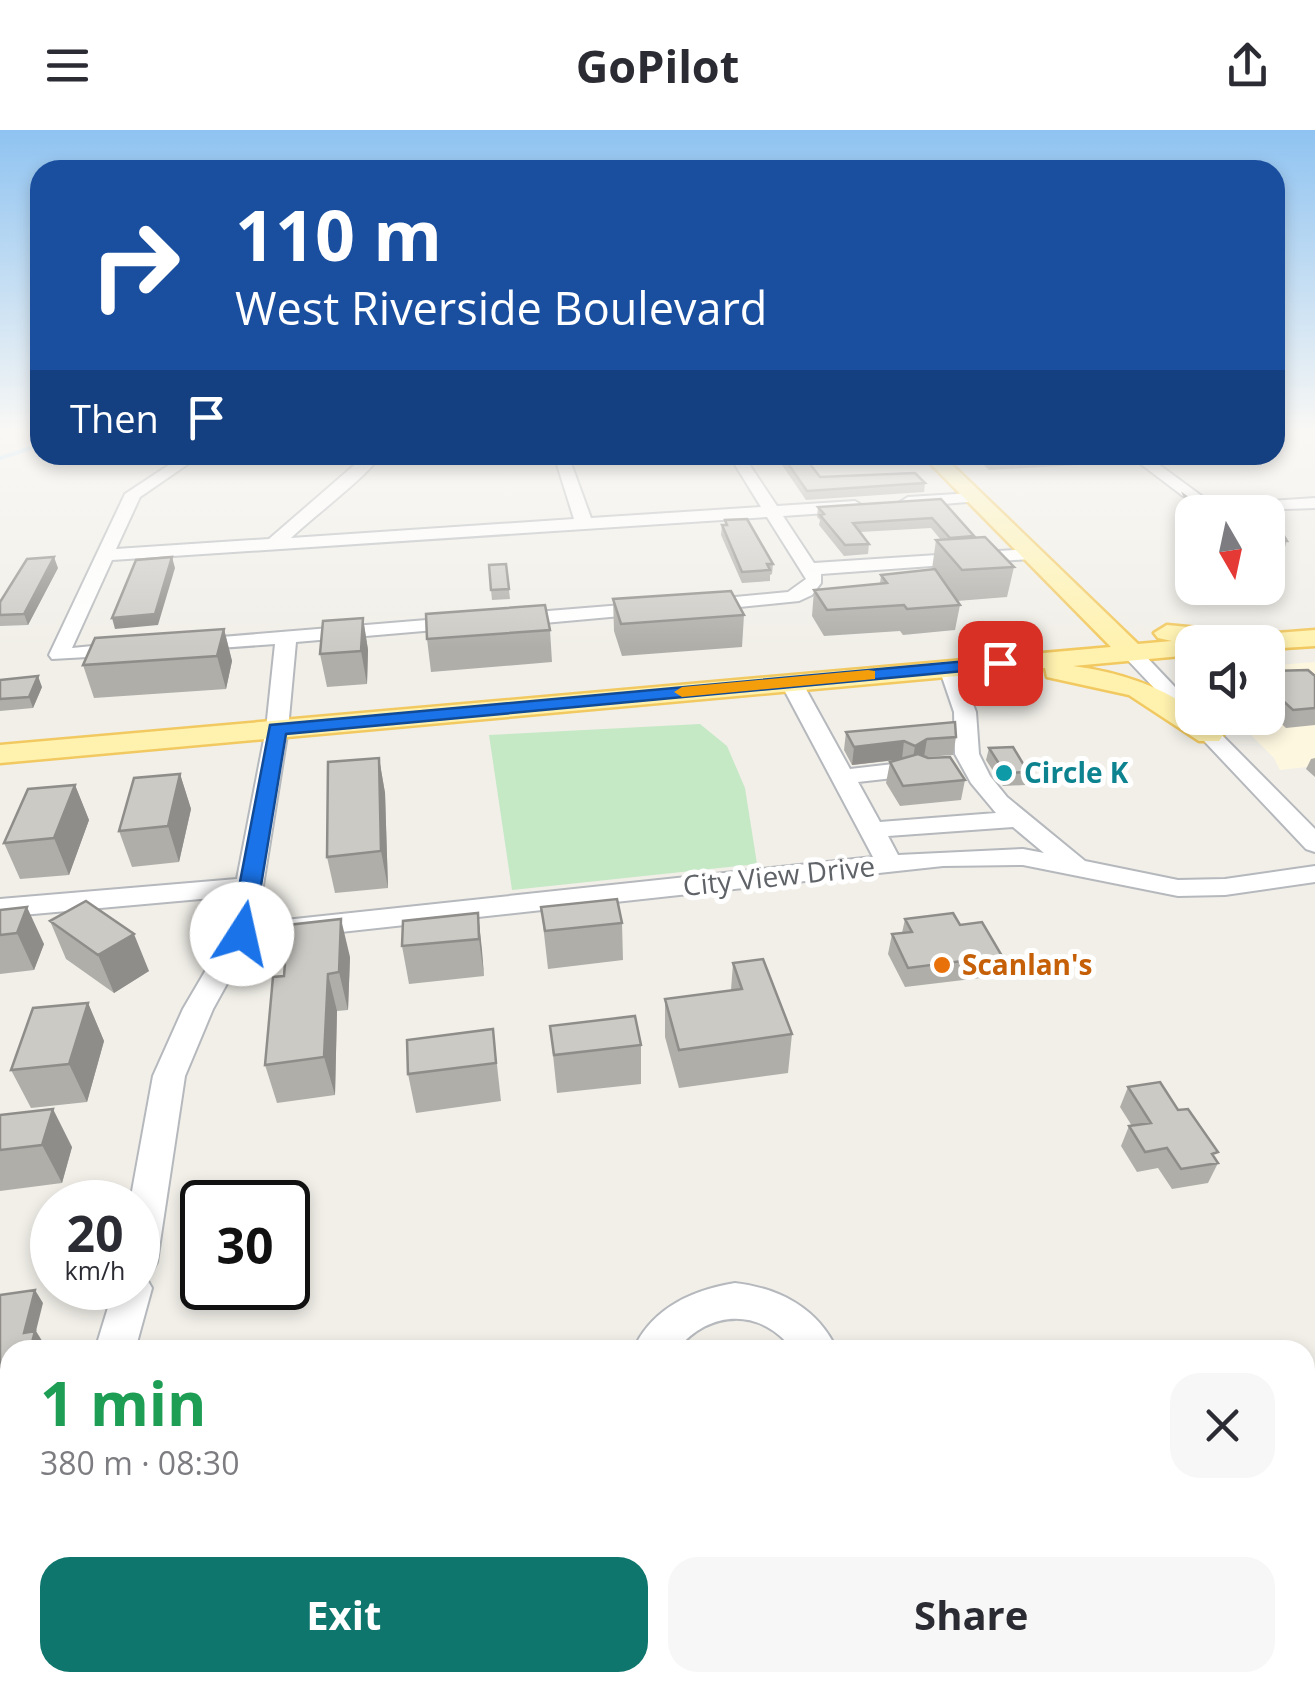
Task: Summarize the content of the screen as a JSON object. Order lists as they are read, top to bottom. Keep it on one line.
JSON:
{"streets":{"street":["City View Drive"]},"places":["Circle K","Scanlan's"],"north":"bottom","page":{"header":"GoPilot","turn":["110 m","West Riverside Boulevard"],"then":"Then","speed":"20 km/h","limit":"30","heading":["1 min","380 m · 08:30"],"buttons":["Exit","Share"]}}
